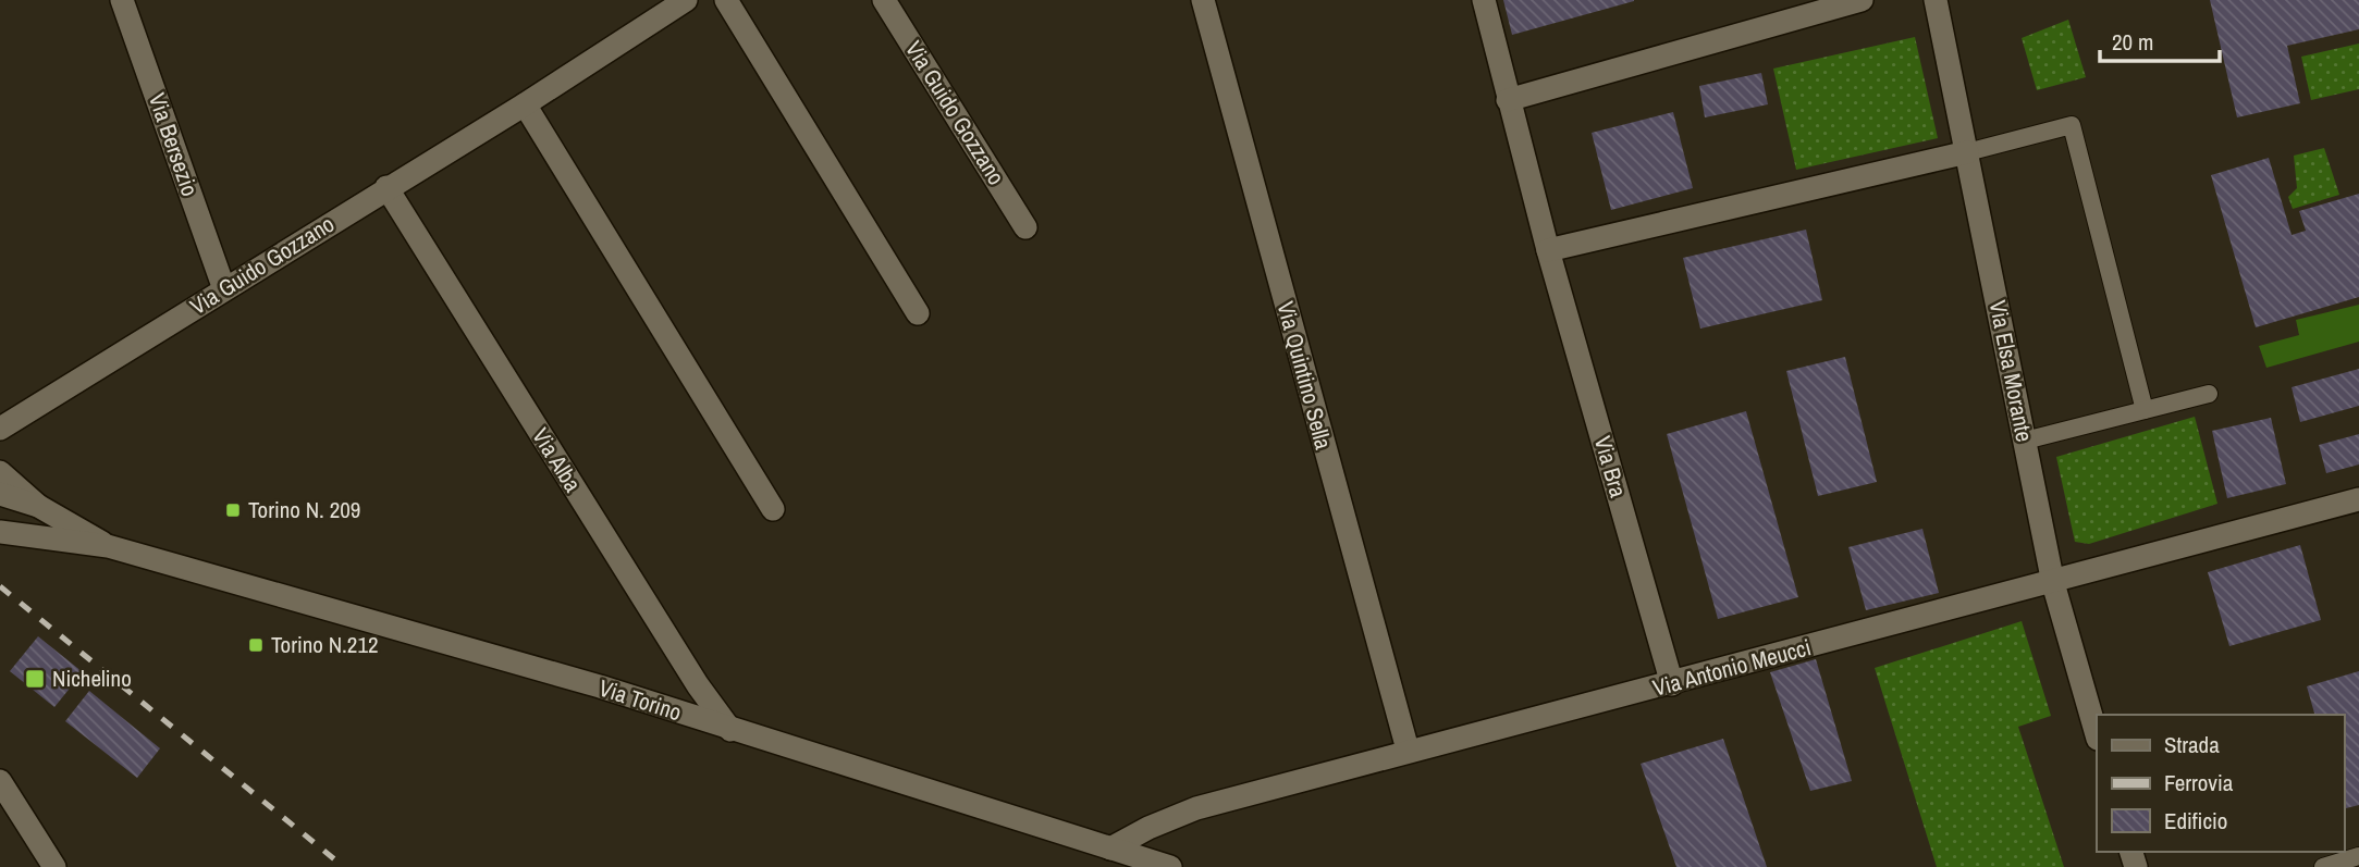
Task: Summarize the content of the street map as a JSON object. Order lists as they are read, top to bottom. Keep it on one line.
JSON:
{"streets":{"street":["Via Guido Gozzano","Via Bersezio","Via Elsa Morante","Via Quintino Sella","Via Alba","Via Bra","Via Antonio Meucci","Via Torino"]},"crossings":[["Via Guido Gozzano","Via Bersezio"],["Via Guido Gozzano","Via Alba"],["Via Elsa Morante","Via Antonio Meucci"],["Via Quintino Sella","Via Antonio Meucci"],["Via Alba","Via Torino"],["Via Bra","Via Antonio Meucci"],["Via Antonio Meucci","Via Torino"]],"places":{"transit":["Torino N. 209","Torino N.212","Nichelino"]},"legend":["Strada","Ferrovia","Edificio"],"scale_bar":"20 m"}
